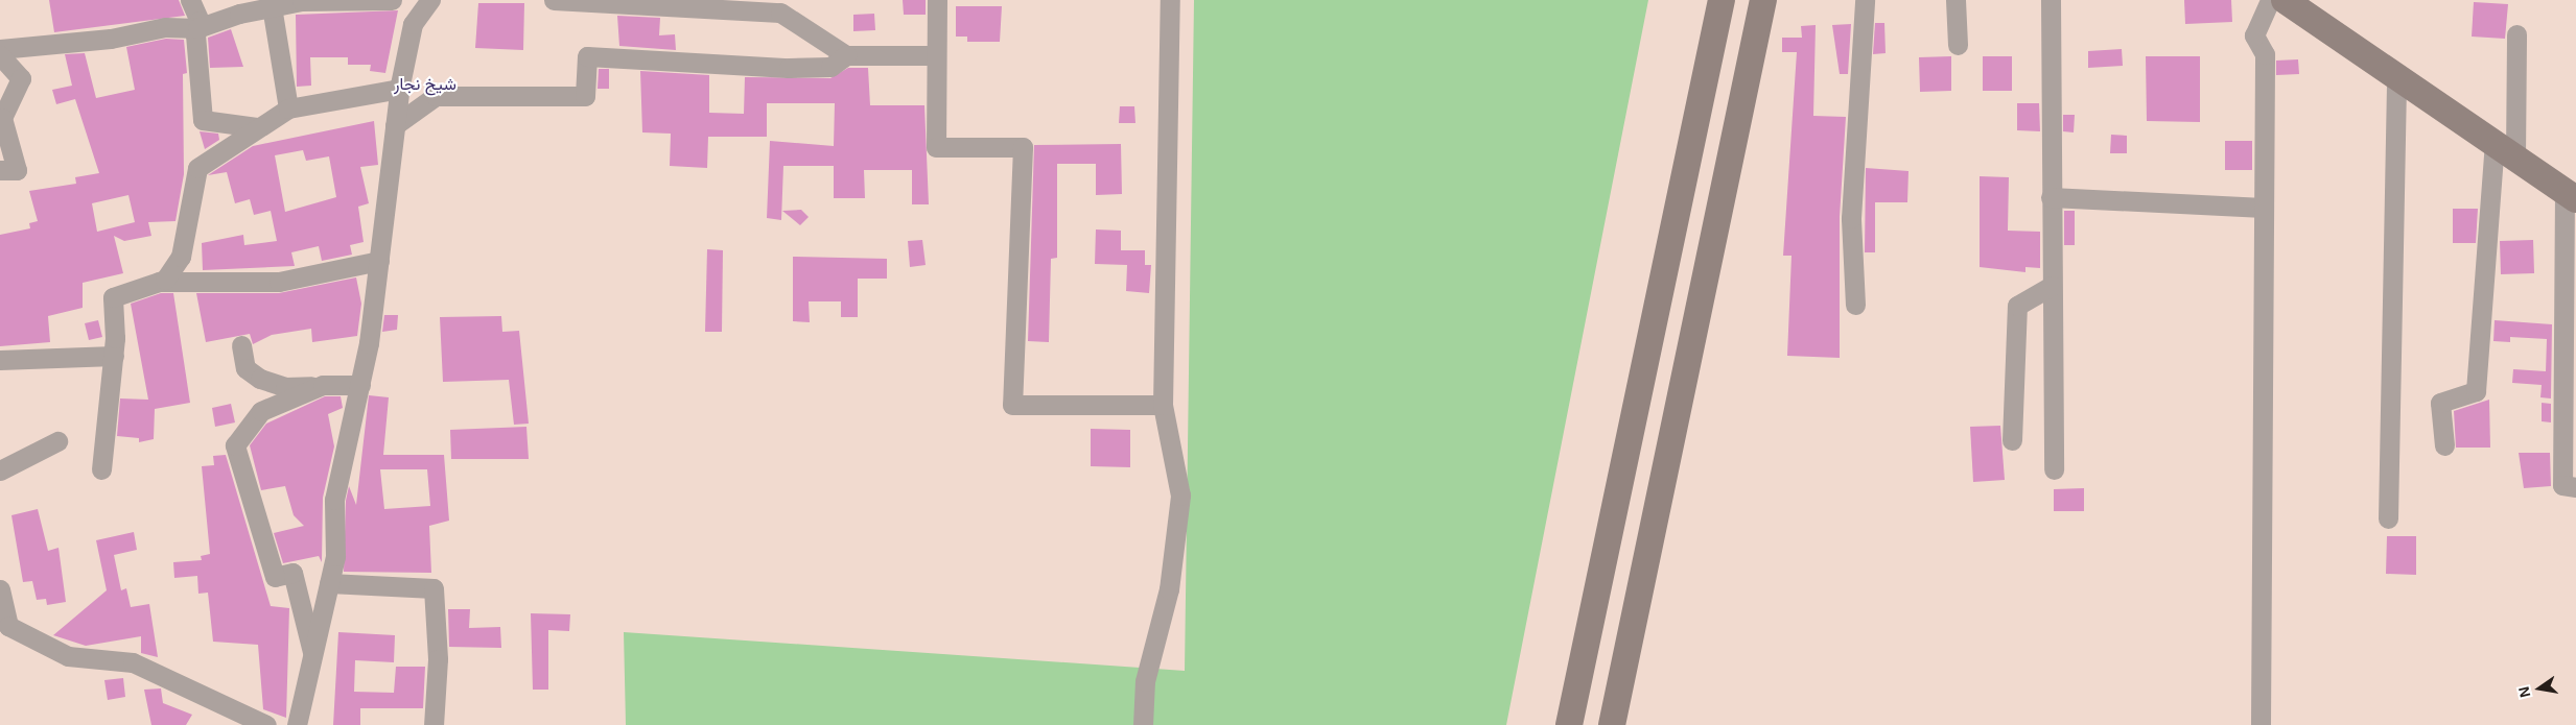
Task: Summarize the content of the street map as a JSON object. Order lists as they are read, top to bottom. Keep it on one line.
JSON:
{"districts":["شيخ نجار"],"north":"left"}
